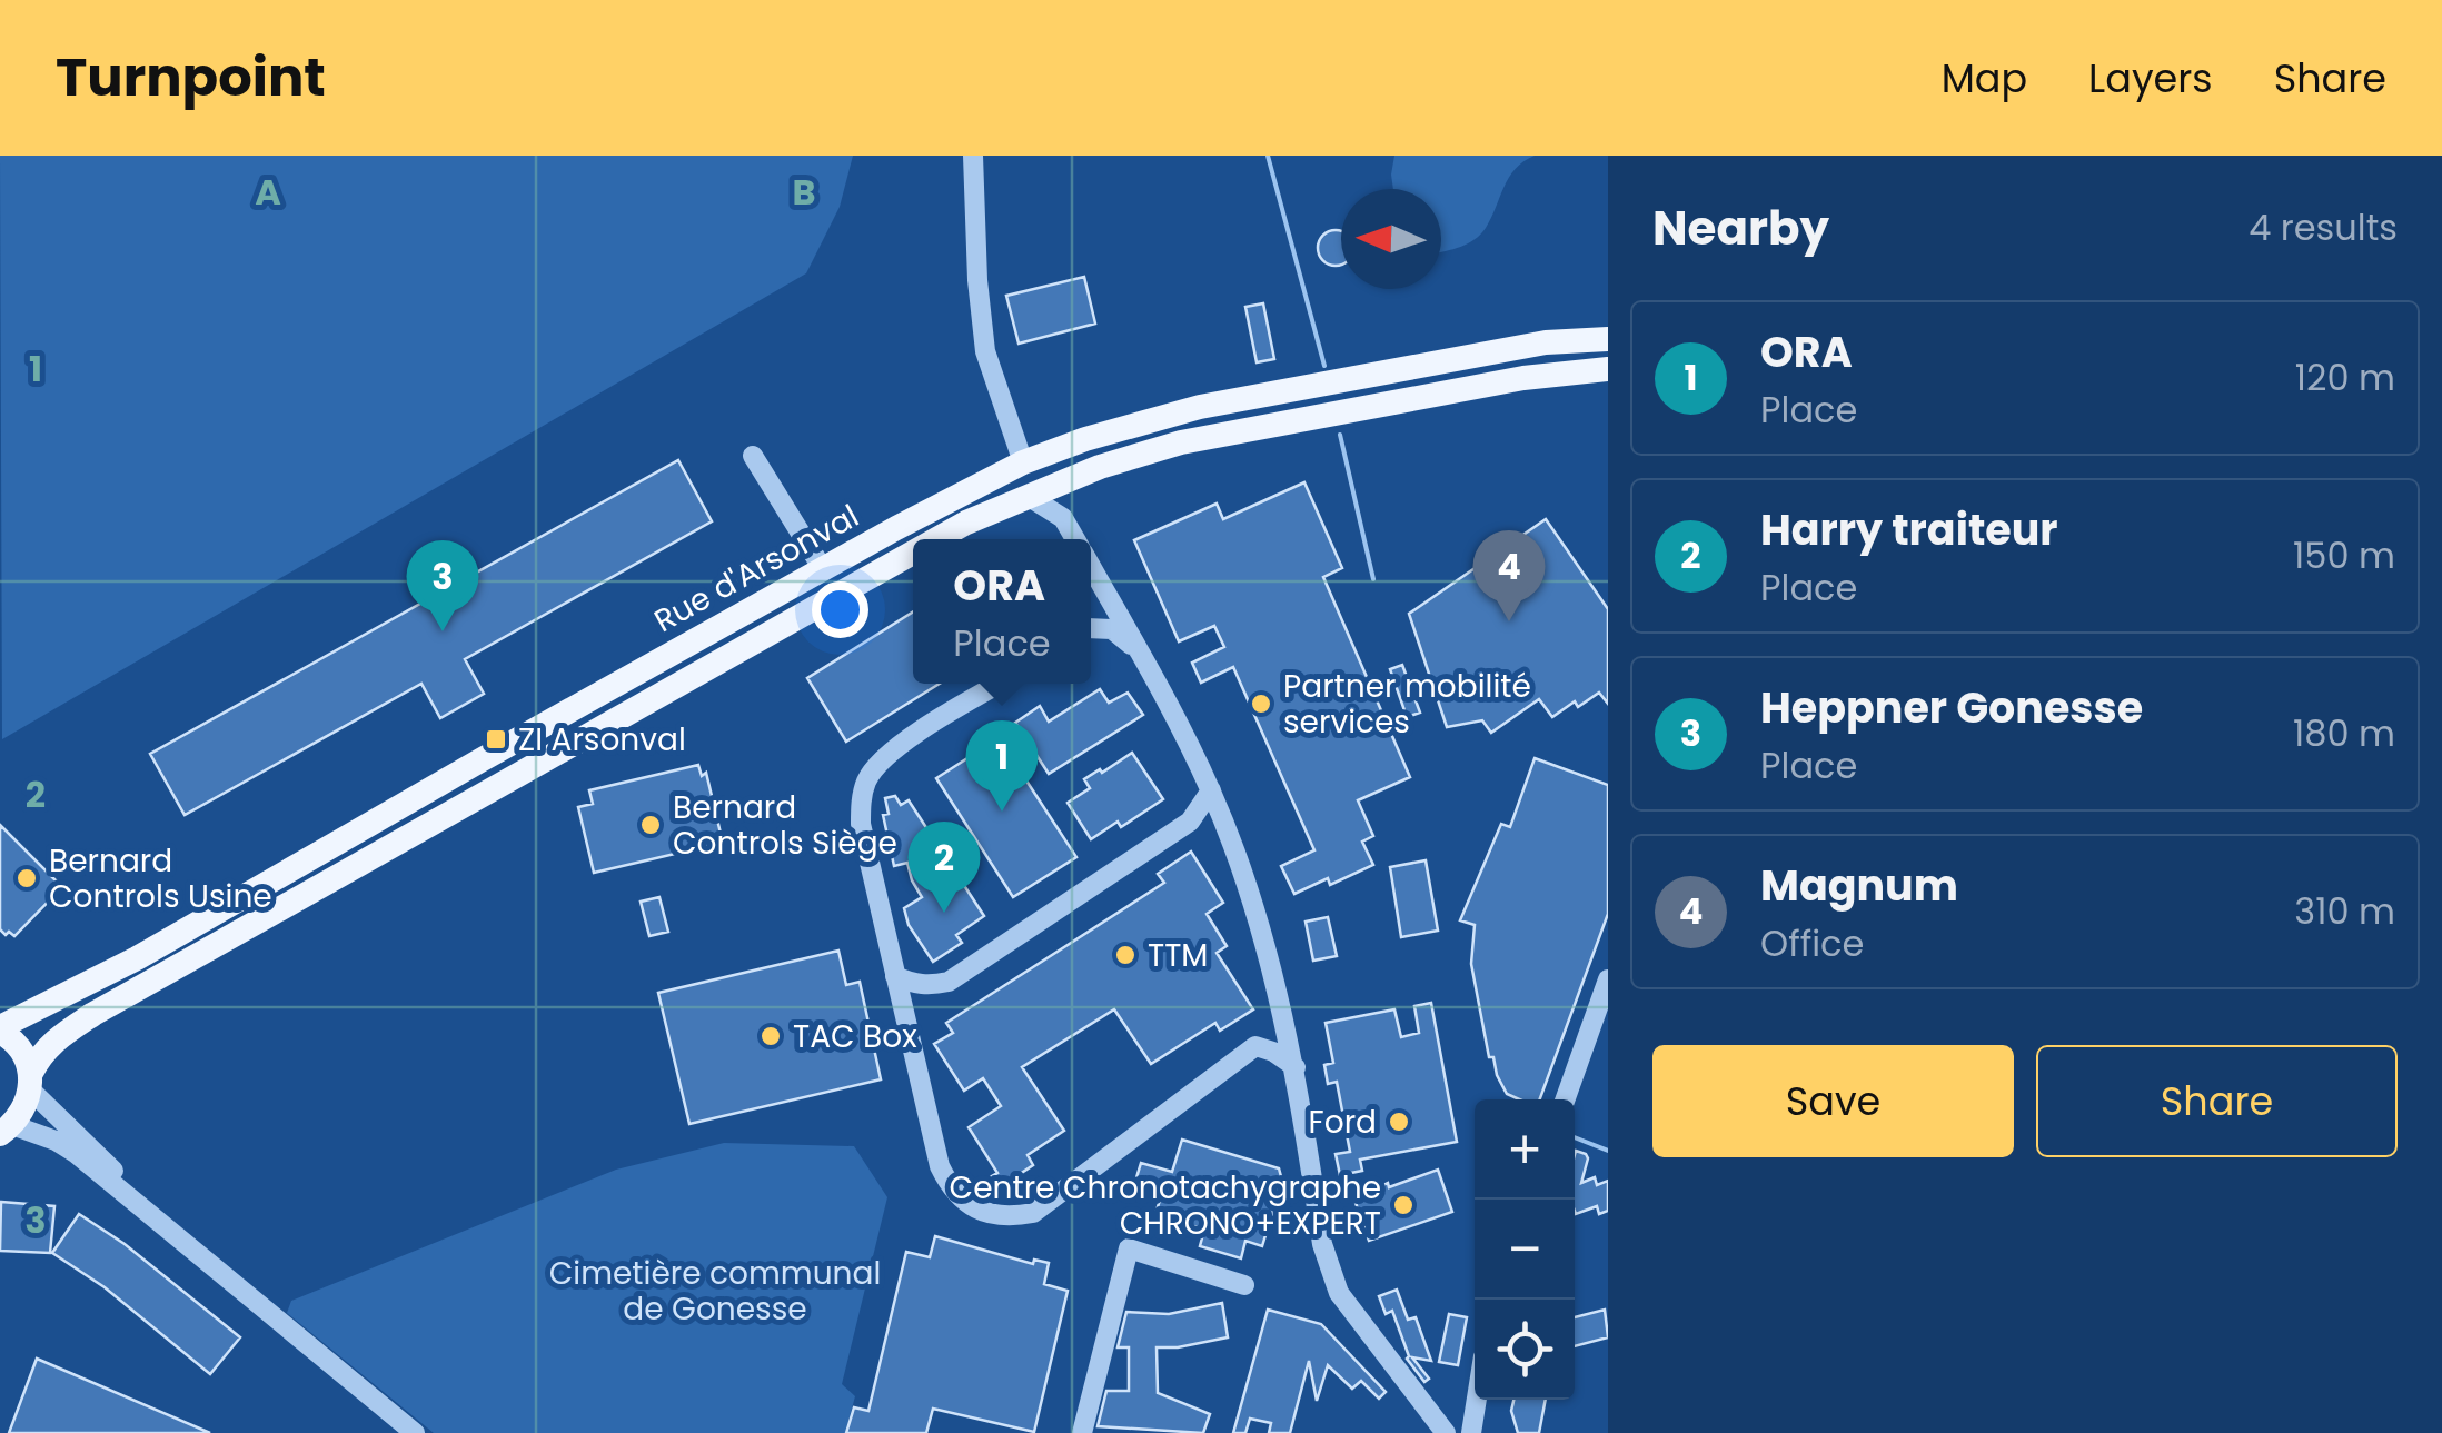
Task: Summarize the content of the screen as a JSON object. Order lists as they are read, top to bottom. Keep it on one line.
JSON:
{"streets":{"main road":["Rue d'Arsonval"]},"parks":["Cimetière communal de Gonesse"],"places":{"other":["Partner mobilité services","Bernard Controls Siège","Bernard Controls Usine","TTM","TAC Box","Ford","Centre Chronotachygraphe CHRONO+EXPERT"],"transit":["ZI Arsonval"]},"north":"left","page":{"header":"Turnpoint","nav":["Map","Layers","Share"],"heading":["Nearby","4 results"],"list":[{"mark":"1","name":"ORA","note":"Place","value":"120 m"},{"mark":"2","name":"Harry traiteur","note":"Place","value":"150 m"},{"mark":"3","name":"Heppner Gonesse","note":"Place","value":"180 m"},{"mark":"4","name":"Magnum","note":"Office","value":"310 m"}],"pins":["4","3","1","2"],"popup":["ORA","Place"],"buttons":["Save","Share"],"map_buttons":["+","−"]},"grid":{"columns":["A","B"],"rows":["1","2","3"]}}
